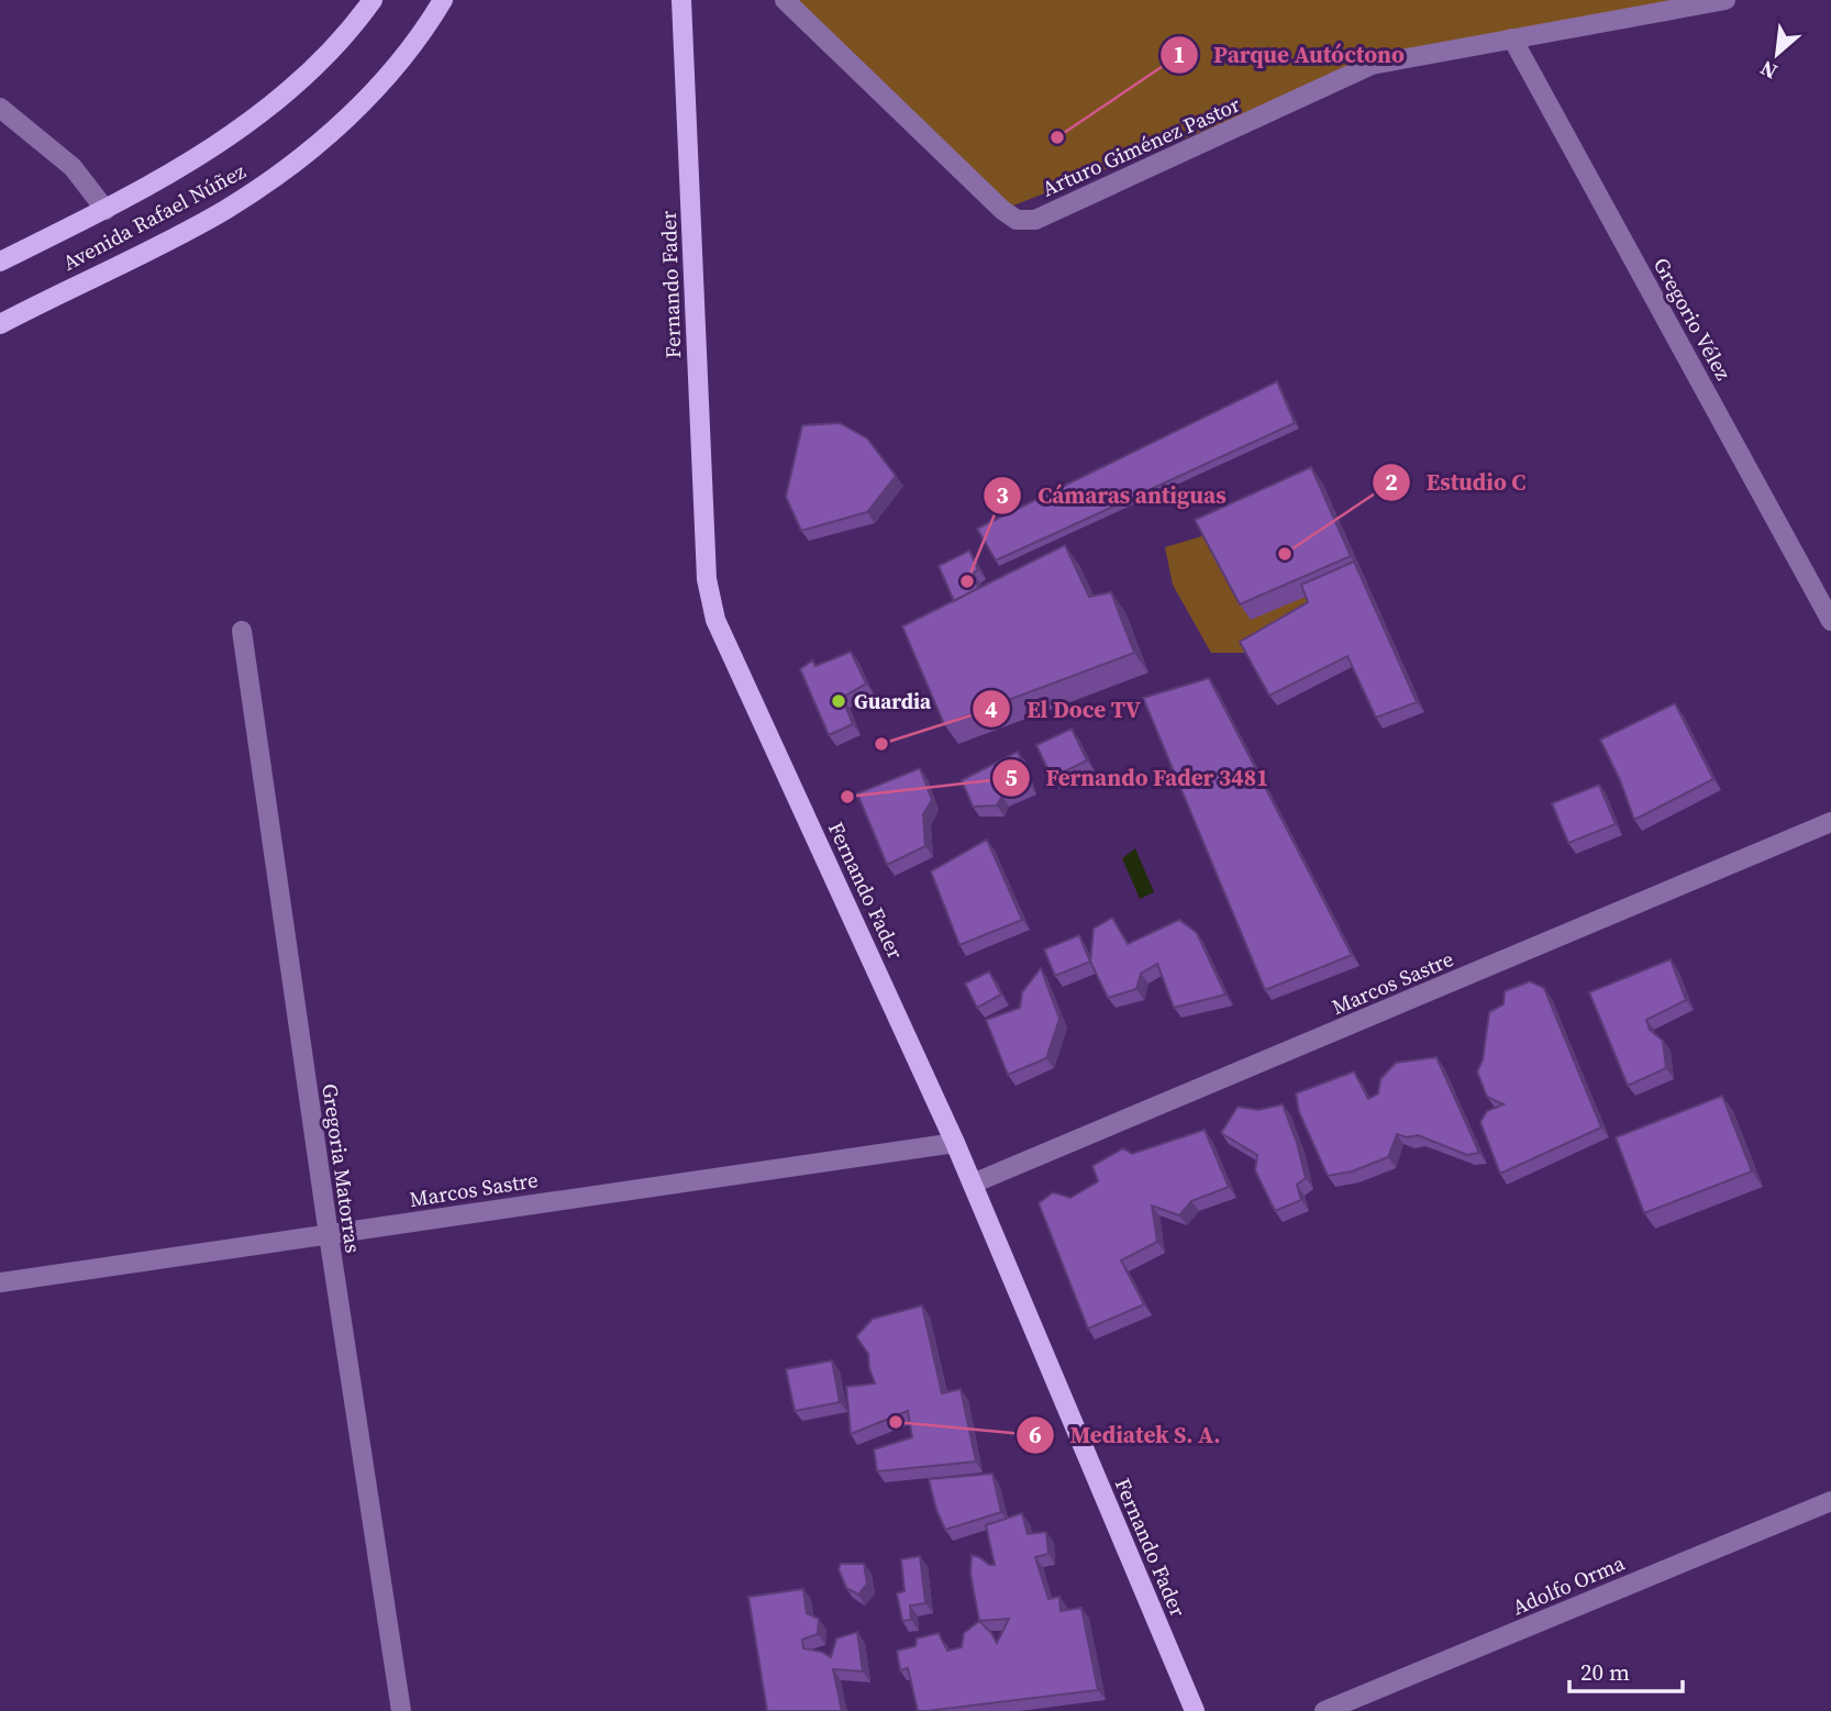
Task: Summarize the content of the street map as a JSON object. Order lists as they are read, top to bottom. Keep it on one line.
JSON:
{"streets":{"main road":["Avenida Rafael Núñez","Fernando Fader"],"street":["Arturo Giménez Pastor","Gregorio Vélez","Marcos Sastre","Gregoria Matorras","Adolfo Orma"]},"crossings":[["Arturo Giménez Pastor","Gregorio Vélez"],["Fernando Fader","Marcos Sastre"],["Marcos Sastre","Gregoria Matorras"]],"places":["Parque Autóctono","Estudio C","Cámaras antiguas","Guardia","El Doce TV","Fernando Fader 3481","Mediatek S. A."],"scale_bar":"20 m","north":"bottom left"}
